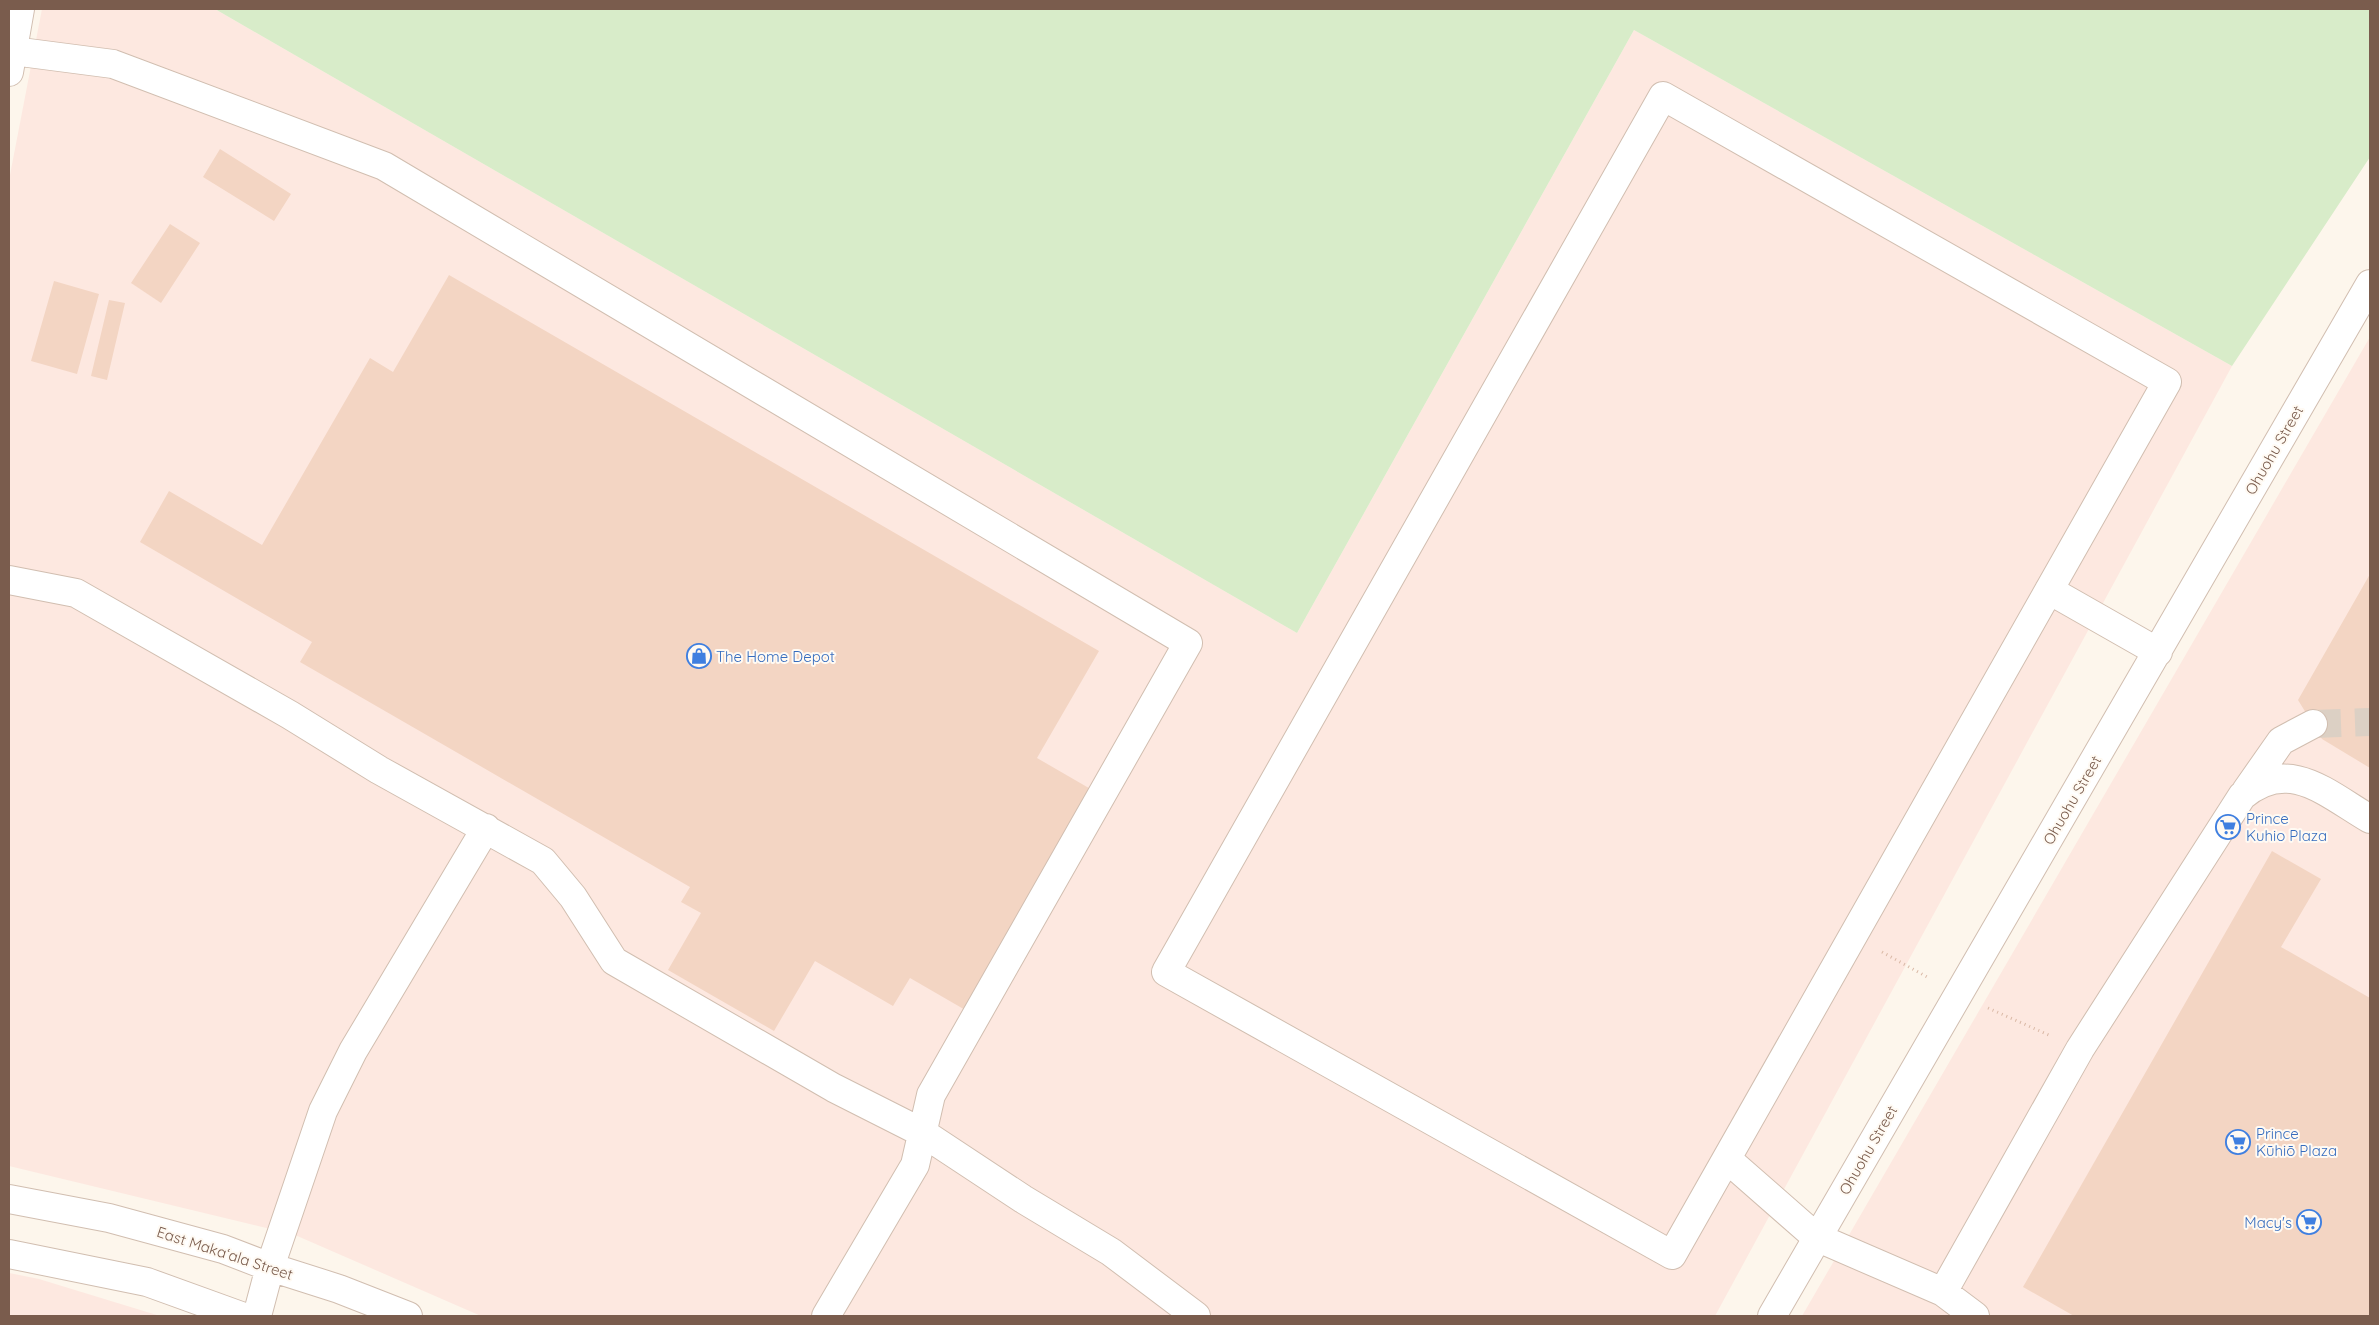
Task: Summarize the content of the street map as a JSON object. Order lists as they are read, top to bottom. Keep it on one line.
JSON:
{"streets":{"street":["Ohuohu Street","East Makaʻala Street"]},"places":{"shop":["The Home Depot"],"supermarket":["Prince Kuhio Plaza","Prince Kūhiō Plaza","Macy's"]}}
